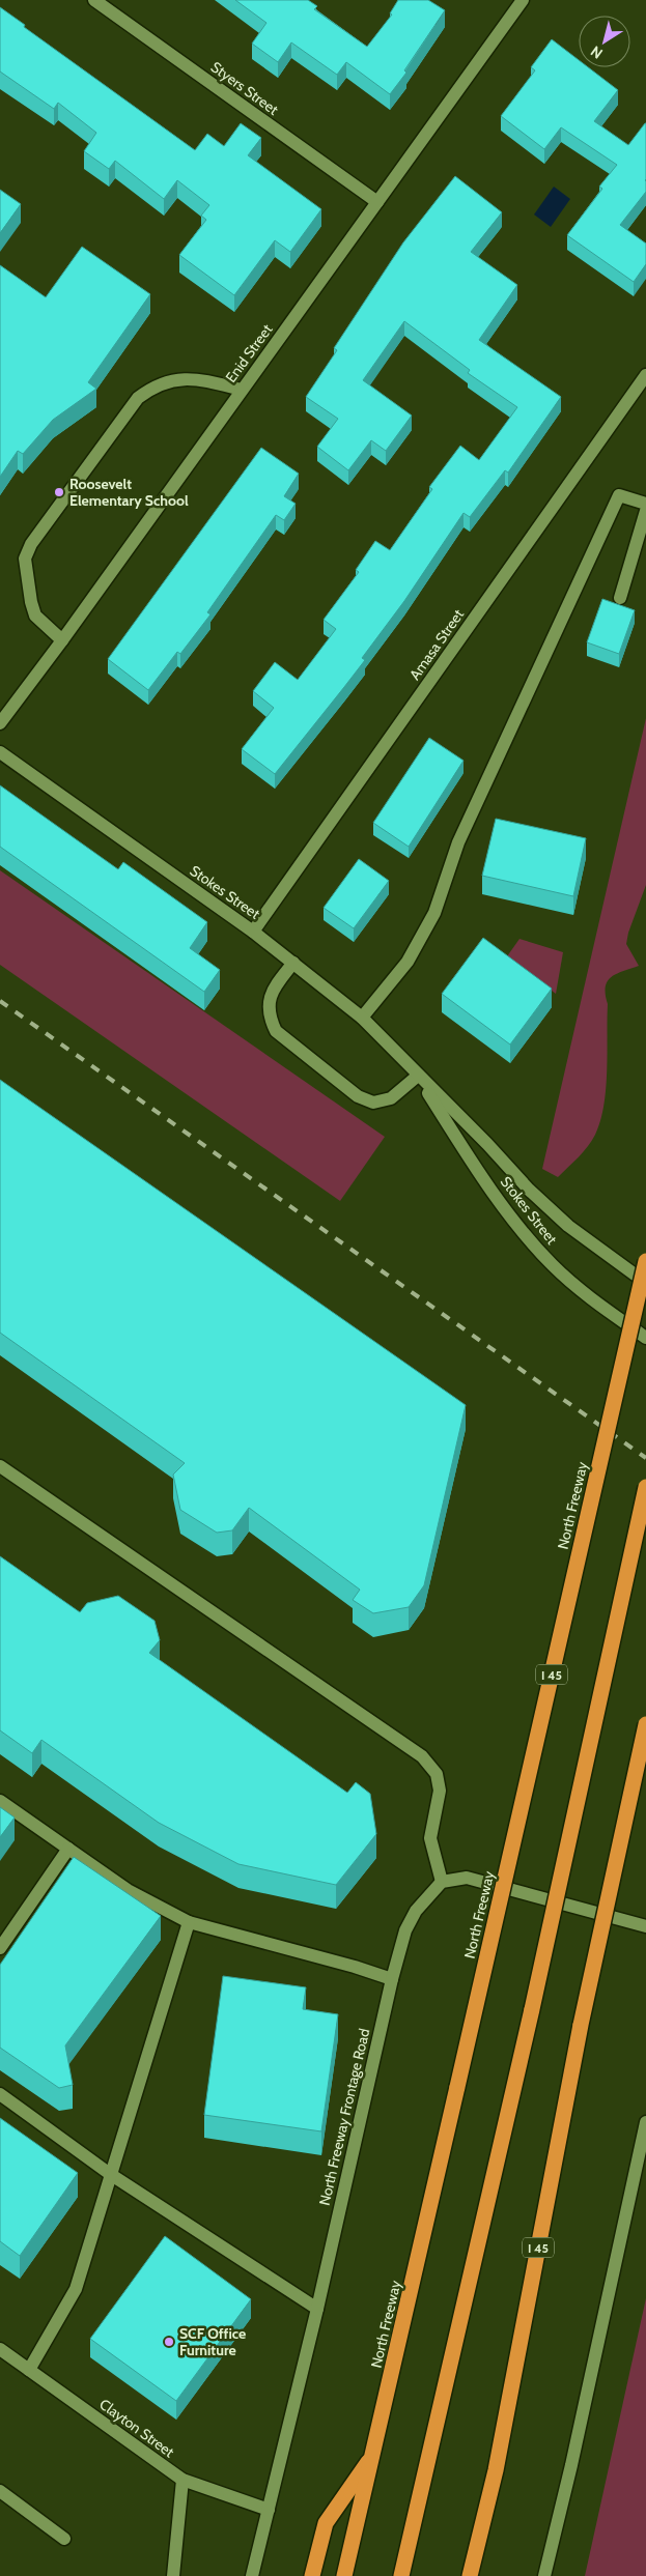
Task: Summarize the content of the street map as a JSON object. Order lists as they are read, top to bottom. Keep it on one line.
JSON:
{"streets":{"highway":["North Freeway","I 45"],"street":["Styers Street","Enid Street","Amasa Street","Stokes Street","North Freeway Frontage Road","Clayton Street"]},"crossings":[["Styers Street","Enid Street"],["Amasa Street","Stokes Street"],["North Freeway Frontage Road","Clayton Street"]],"places":["Roosevelt Elementary School","SCF Office Furniture"],"north":"bottom left"}
